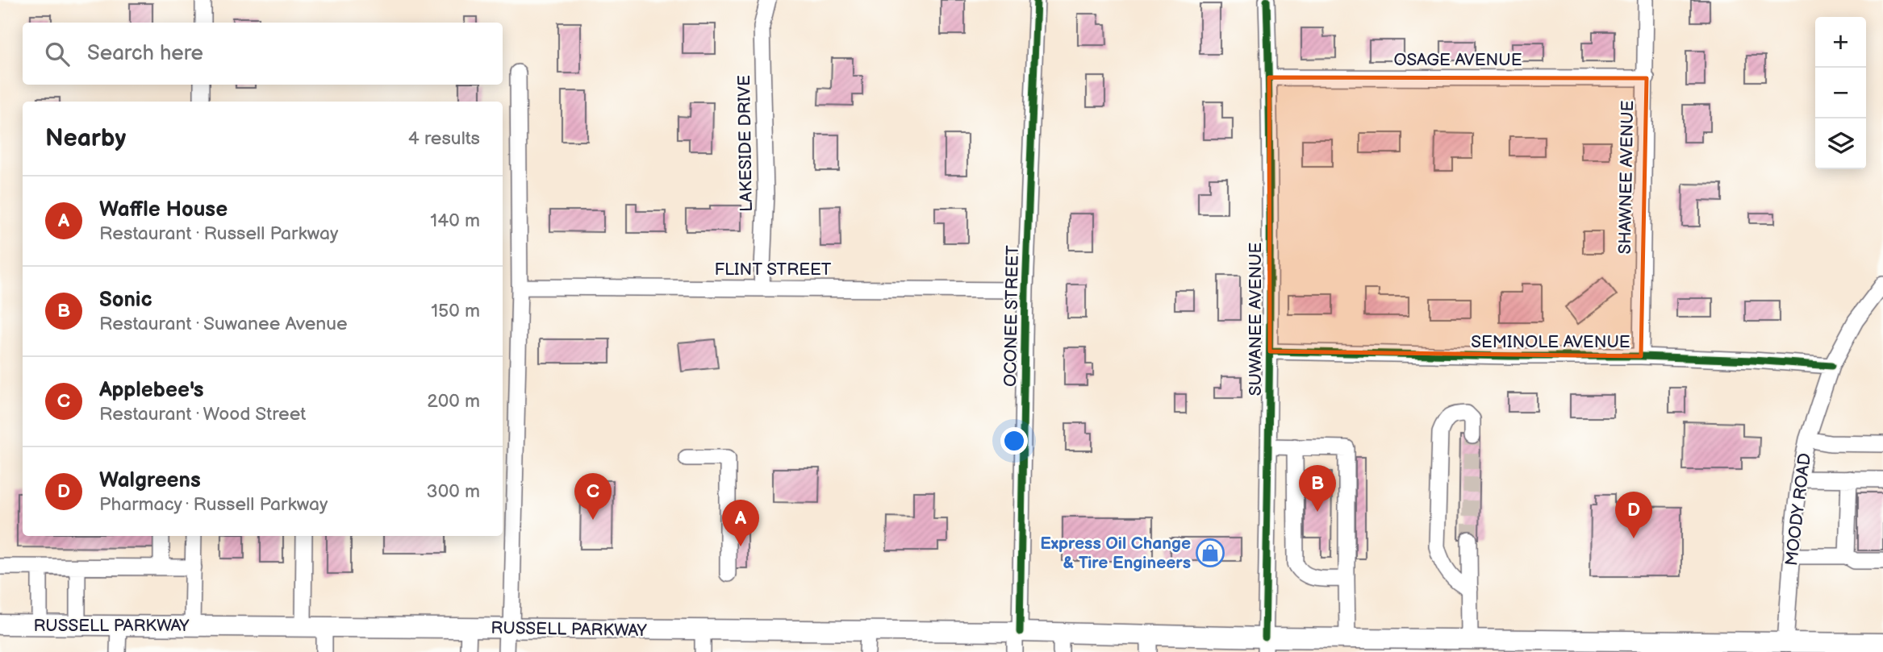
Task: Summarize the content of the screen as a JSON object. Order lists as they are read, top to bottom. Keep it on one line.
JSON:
{"streets":{"main road":["RUSSELL PARKWAY"],"street":["OSAGE AVENUE","LAKESIDE DRIVE","SHAWNEE AVENUE","FLINT STREET","OCONEE STREET","SUWANEE AVENUE","SEMINOLE AVENUE","MOODY ROAD"]},"crossings":[["OSAGE AVENUE","SHAWNEE AVENUE"],["OSAGE AVENUE","SUWANEE AVENUE"],["LAKESIDE DRIVE","FLINT STREET"],["SHAWNEE AVENUE","SEMINOLE AVENUE"],["FLINT STREET","OCONEE STREET"],["OCONEE STREET","RUSSELL PARKWAY"],["SUWANEE AVENUE","SEMINOLE AVENUE"],["SUWANEE AVENUE","RUSSELL PARKWAY"],["SEMINOLE AVENUE","MOODY ROAD"],["MOODY ROAD","RUSSELL PARKWAY"]],"places":{"shop":["Express Oil Change & Tire Engineers"]},"page":{"map_buttons":["+","−"],"search":"Search here","heading":["Nearby","4 results"],"list":[{"mark":"A","name":"Waffle House","note":"Restaurant · Russell Parkway","value":"140 m"},{"mark":"B","name":"Sonic","note":"Restaurant · Suwanee Avenue","value":"150 m"},{"mark":"C","name":"Applebee's","note":"Restaurant · Wood Street","value":"200 m"},{"mark":"D","name":"Walgreens","note":"Pharmacy · Russell Parkway","value":"300 m"}],"pins":["B","C","D","A"]}}
